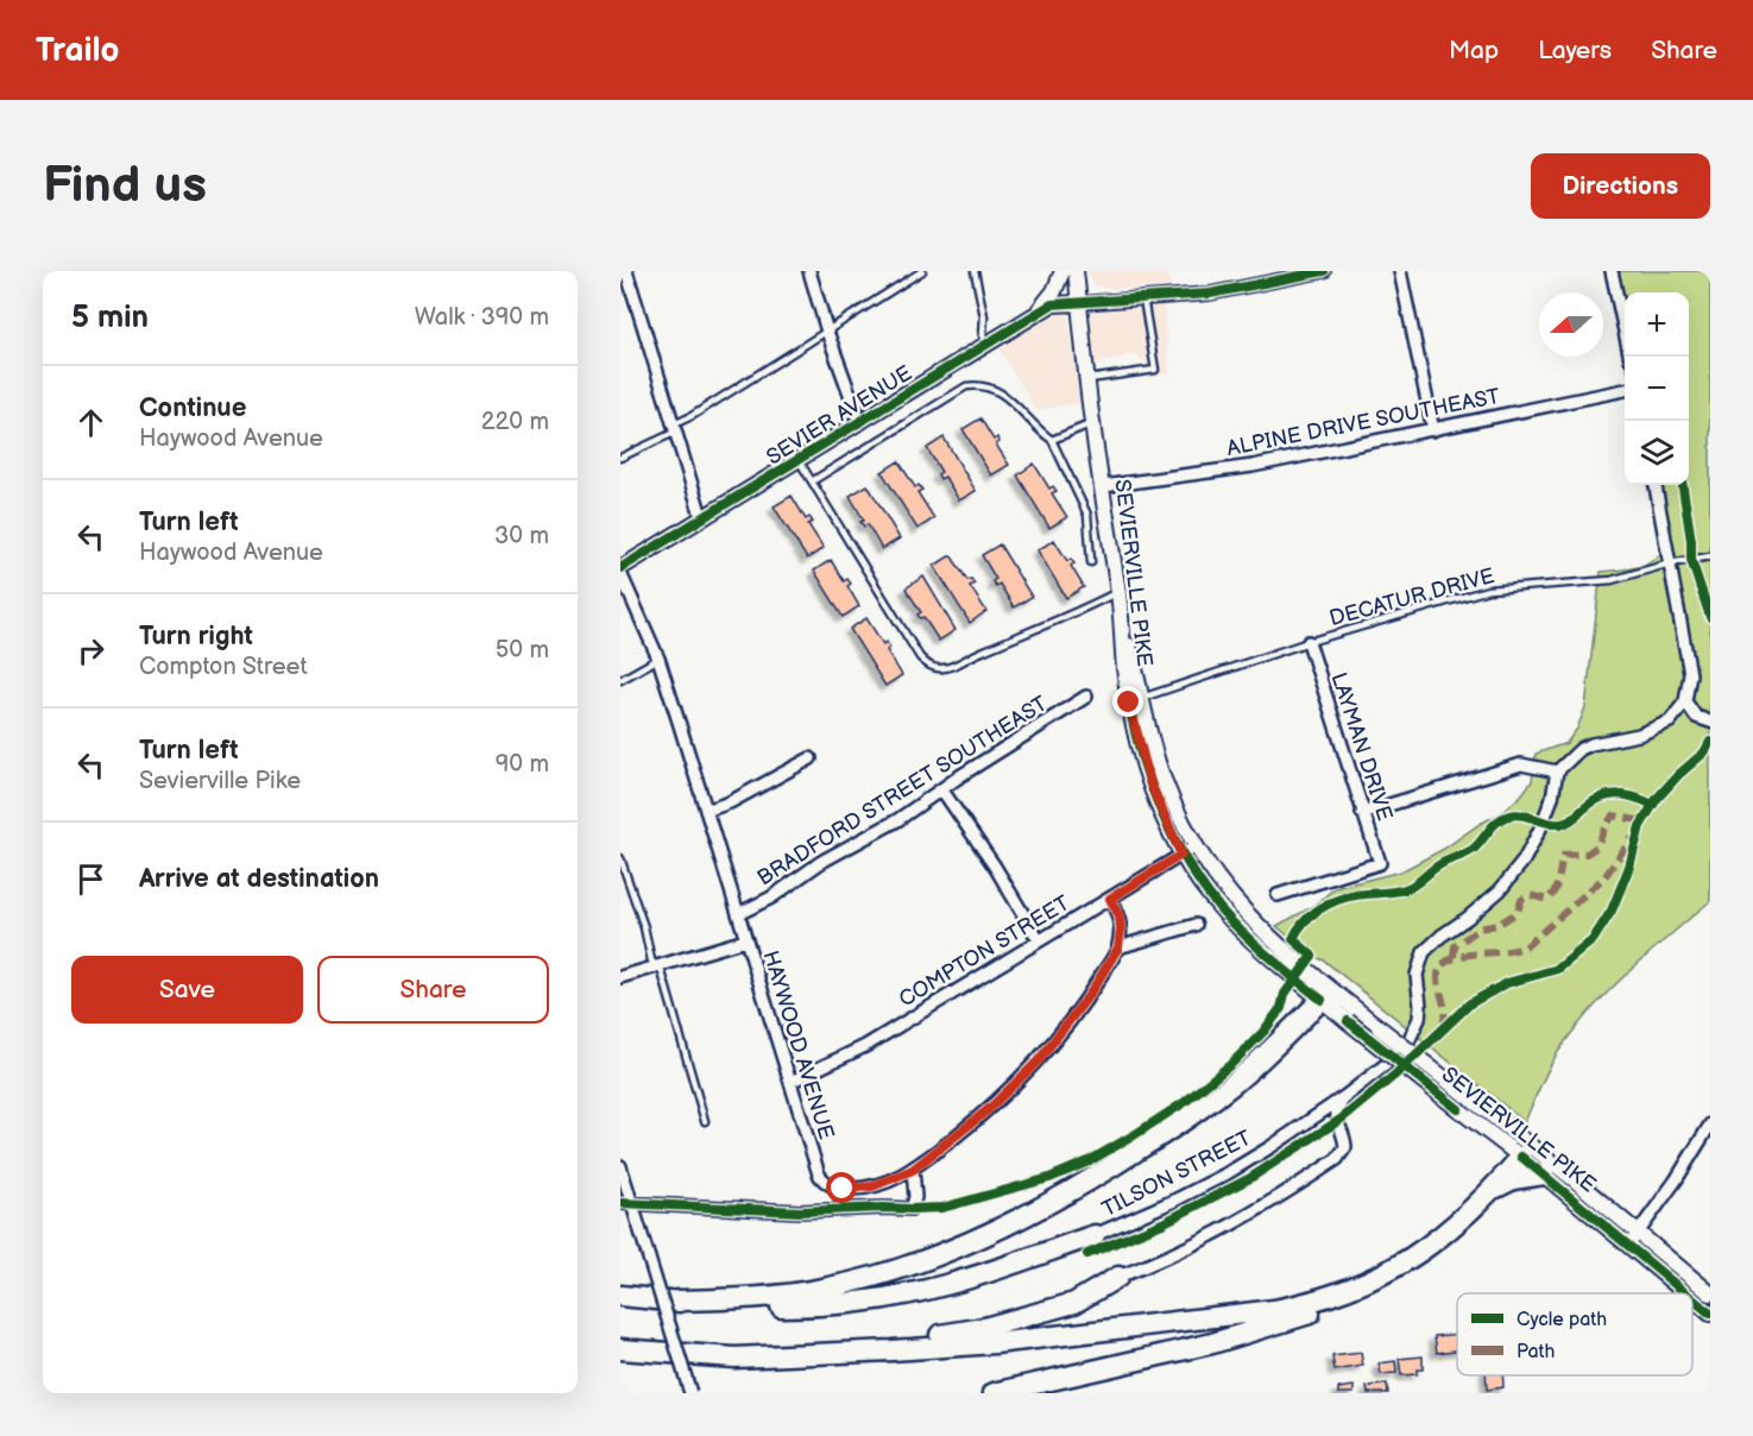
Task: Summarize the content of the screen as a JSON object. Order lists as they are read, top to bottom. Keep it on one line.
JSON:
{"streets":{"street":["SEVIER AVENUE","ALPINE DRIVE SOUTHEAST","SEVIERVILLE PIKE","LAYMAN DRIVE","BRADFORD STREET SOUTHEAST","COMPTON STREET","HAYWOOD AVENUE","TILSON STREET"],"lane":["DECATUR DRIVE"]},"crossings":[["SEVIER AVENUE","SEVIERVILLE PIKE"],["SEVIER AVENUE","HAYWOOD AVENUE"],["ALPINE DRIVE SOUTHEAST","SEVIERVILLE PIKE"],["SEVIERVILLE PIKE","DECATUR DRIVE"],["SEVIERVILLE PIKE","COMPTON STREET"],["DECATUR DRIVE","LAYMAN DRIVE"],["BRADFORD STREET SOUTHEAST","HAYWOOD AVENUE"],["COMPTON STREET","HAYWOOD AVENUE"]],"legend":["Cycle path","Path"],"north":"left","page":{"header":"Trailo","nav":["Map","Layers","Share"],"buttons":["Directions",["Save","Share"]],"title":"Find us","heading":["5 min","Walk · 390 m"],"map_buttons":["+","−"],"list":[["Continue","Haywood Avenue","220 m"],["Turn left","Haywood Avenue","30 m"],["Turn right","Compton Street","50 m"],["Turn left","Sevierville Pike","90 m"],"Arrive at destination"]}}
